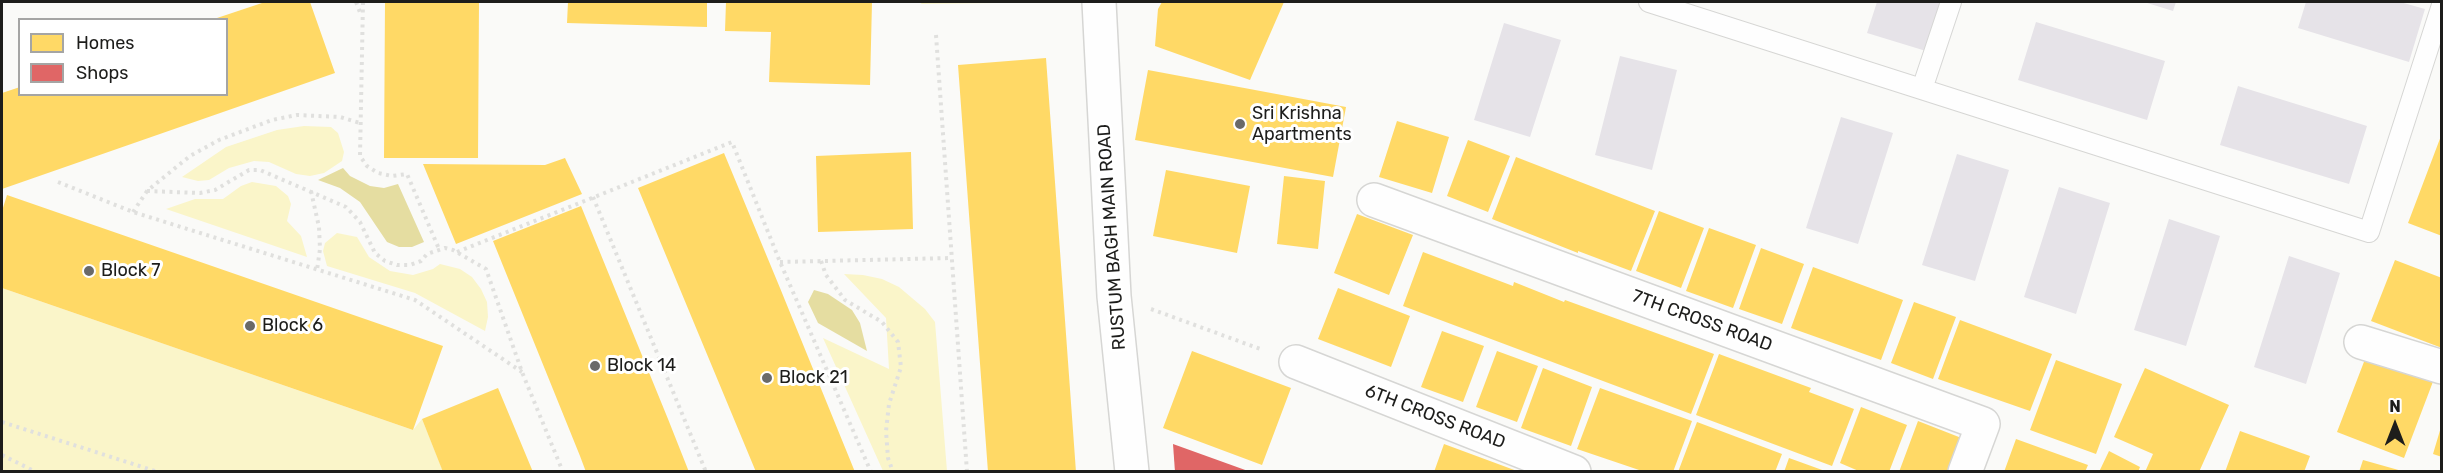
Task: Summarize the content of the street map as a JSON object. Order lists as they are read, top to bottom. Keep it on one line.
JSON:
{"streets":{"street":["RUSTUM BAGH MAIN ROAD","7TH CROSS ROAD","6TH CROSS ROAD"]},"places":["Sri Krishna Apartments","Block 7","Block 6","Block 14","Block 21"],"legend":["Homes","Shops"],"north":"top"}
